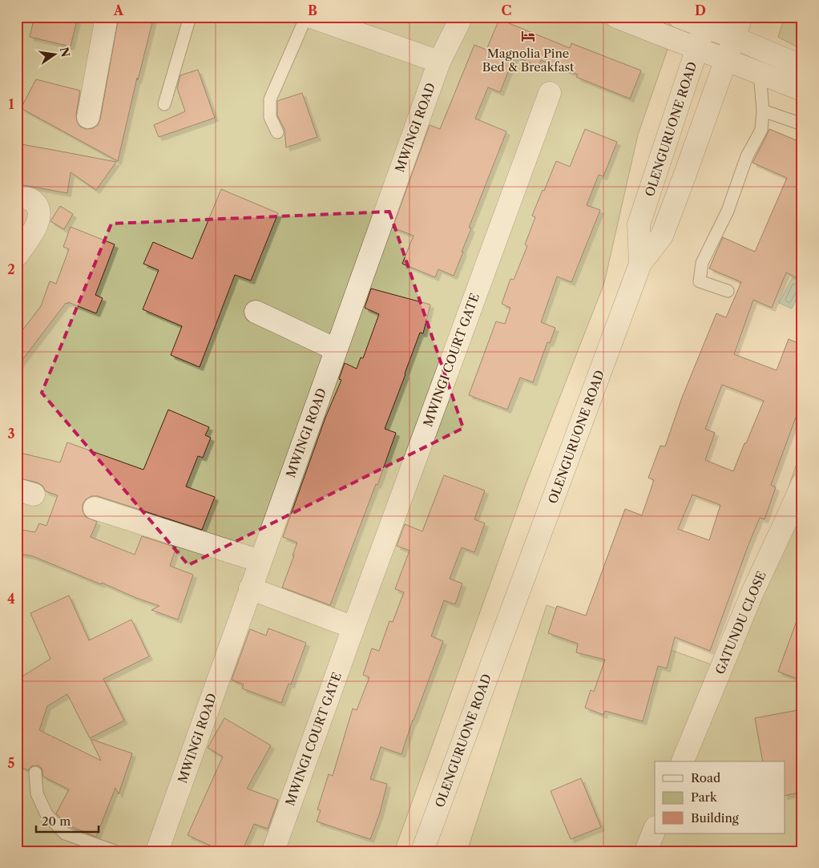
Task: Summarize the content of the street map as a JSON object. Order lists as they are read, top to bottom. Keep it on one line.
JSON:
{"streets":{"street":["MWINGI ROAD","OLENGURUONE ROAD","MWINGI COURT GATE","GATUNDU CLOSE"]},"places":{"hotel":["Magnolia Pine Bed & Breakfast"]},"legend":["Road","Park","Building"],"scale_bar":"20 m","north":"right","grid":{"columns":["A","B","C","D"],"rows":["1","2","3","4","5"]}}
